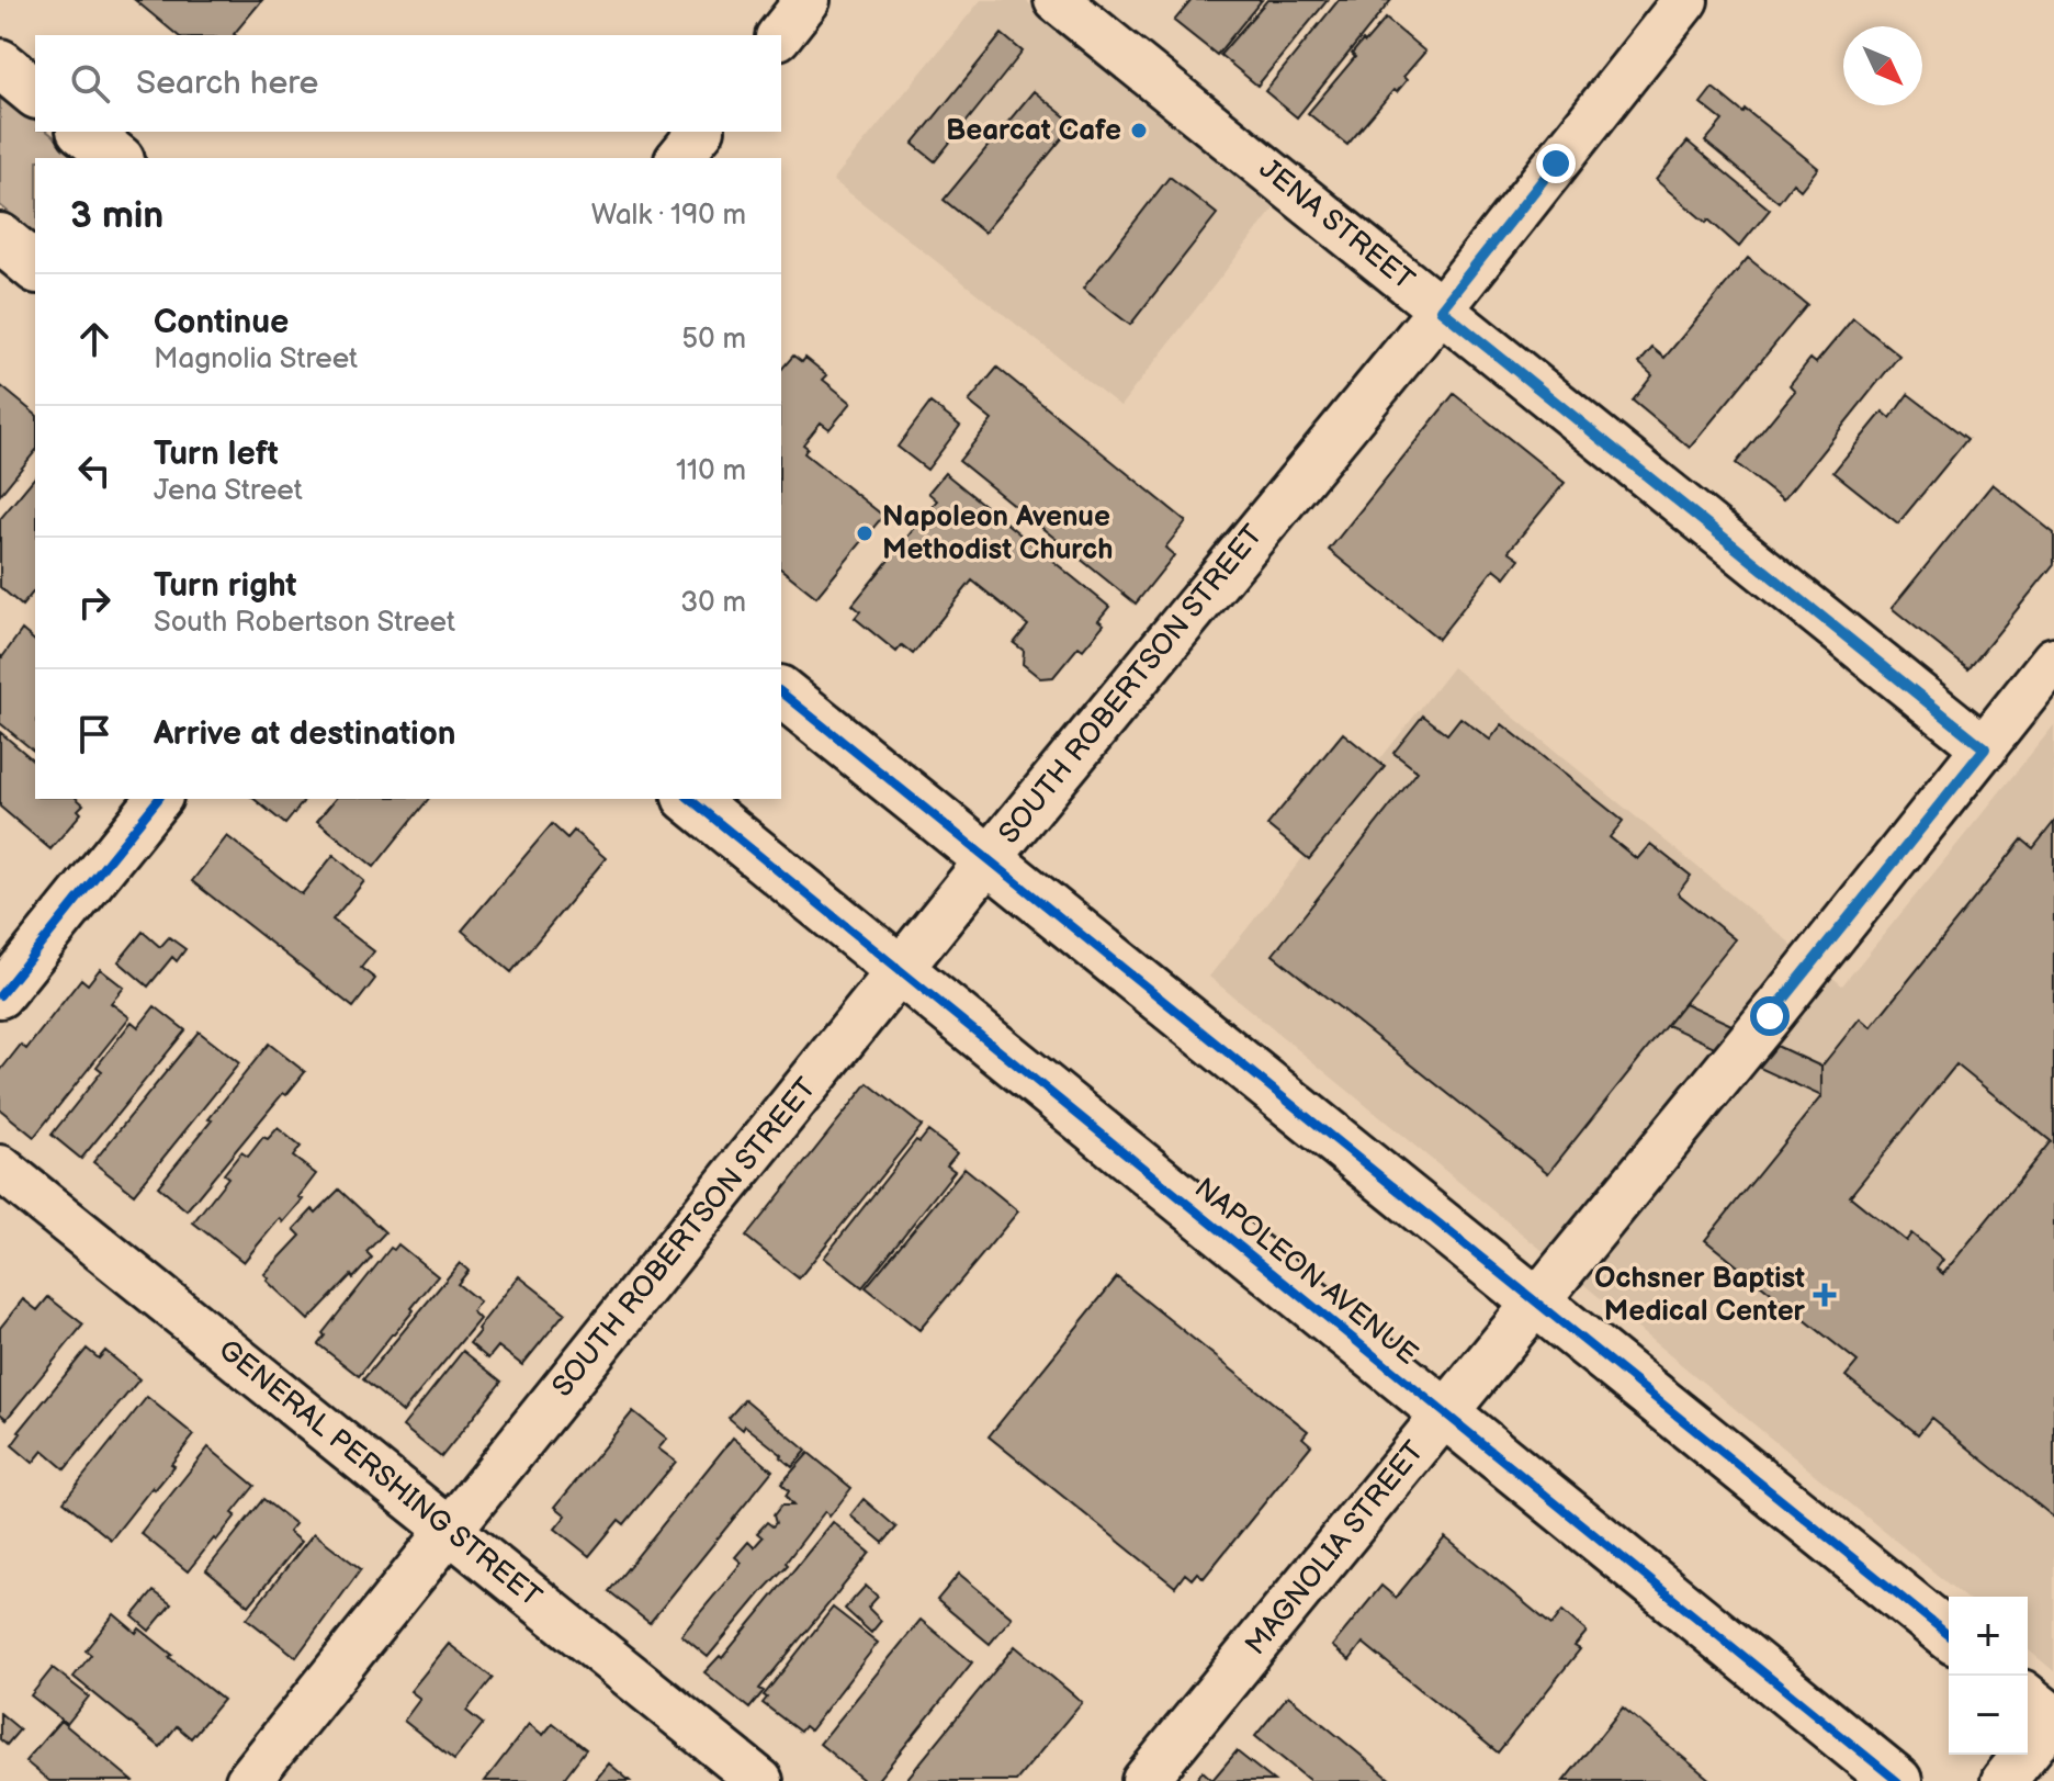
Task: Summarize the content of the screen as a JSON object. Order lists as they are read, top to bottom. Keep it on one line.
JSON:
{"streets":{"main road":["NAPOLEON AVENUE"],"street":["JENA STREET","SOUTH ROBERTSON STREET","GENERAL PERSHING STREET","MAGNOLIA STREET"]},"crossings":[["JENA STREET","SOUTH ROBERTSON STREET"],["JENA STREET","MAGNOLIA STREET"],["SOUTH ROBERTSON STREET","NAPOLEON AVENUE"],["SOUTH ROBERTSON STREET","GENERAL PERSHING STREET"],["NAPOLEON AVENUE","MAGNOLIA STREET"]],"places":{"other":["Bearcat Cafe","Napoleon Avenue Methodist Church"],"health":["Ochsner Baptist Medical Center"]},"north":"bottom right","page":{"search":"Search here","heading":["3 min","Walk · 190 m"],"list":[["Continue","Magnolia Street","50 m"],["Turn left","Jena Street","110 m"],["Turn right","South Robertson Street","30 m"],"Arrive at destination"],"map_buttons":["+","−"]}}
